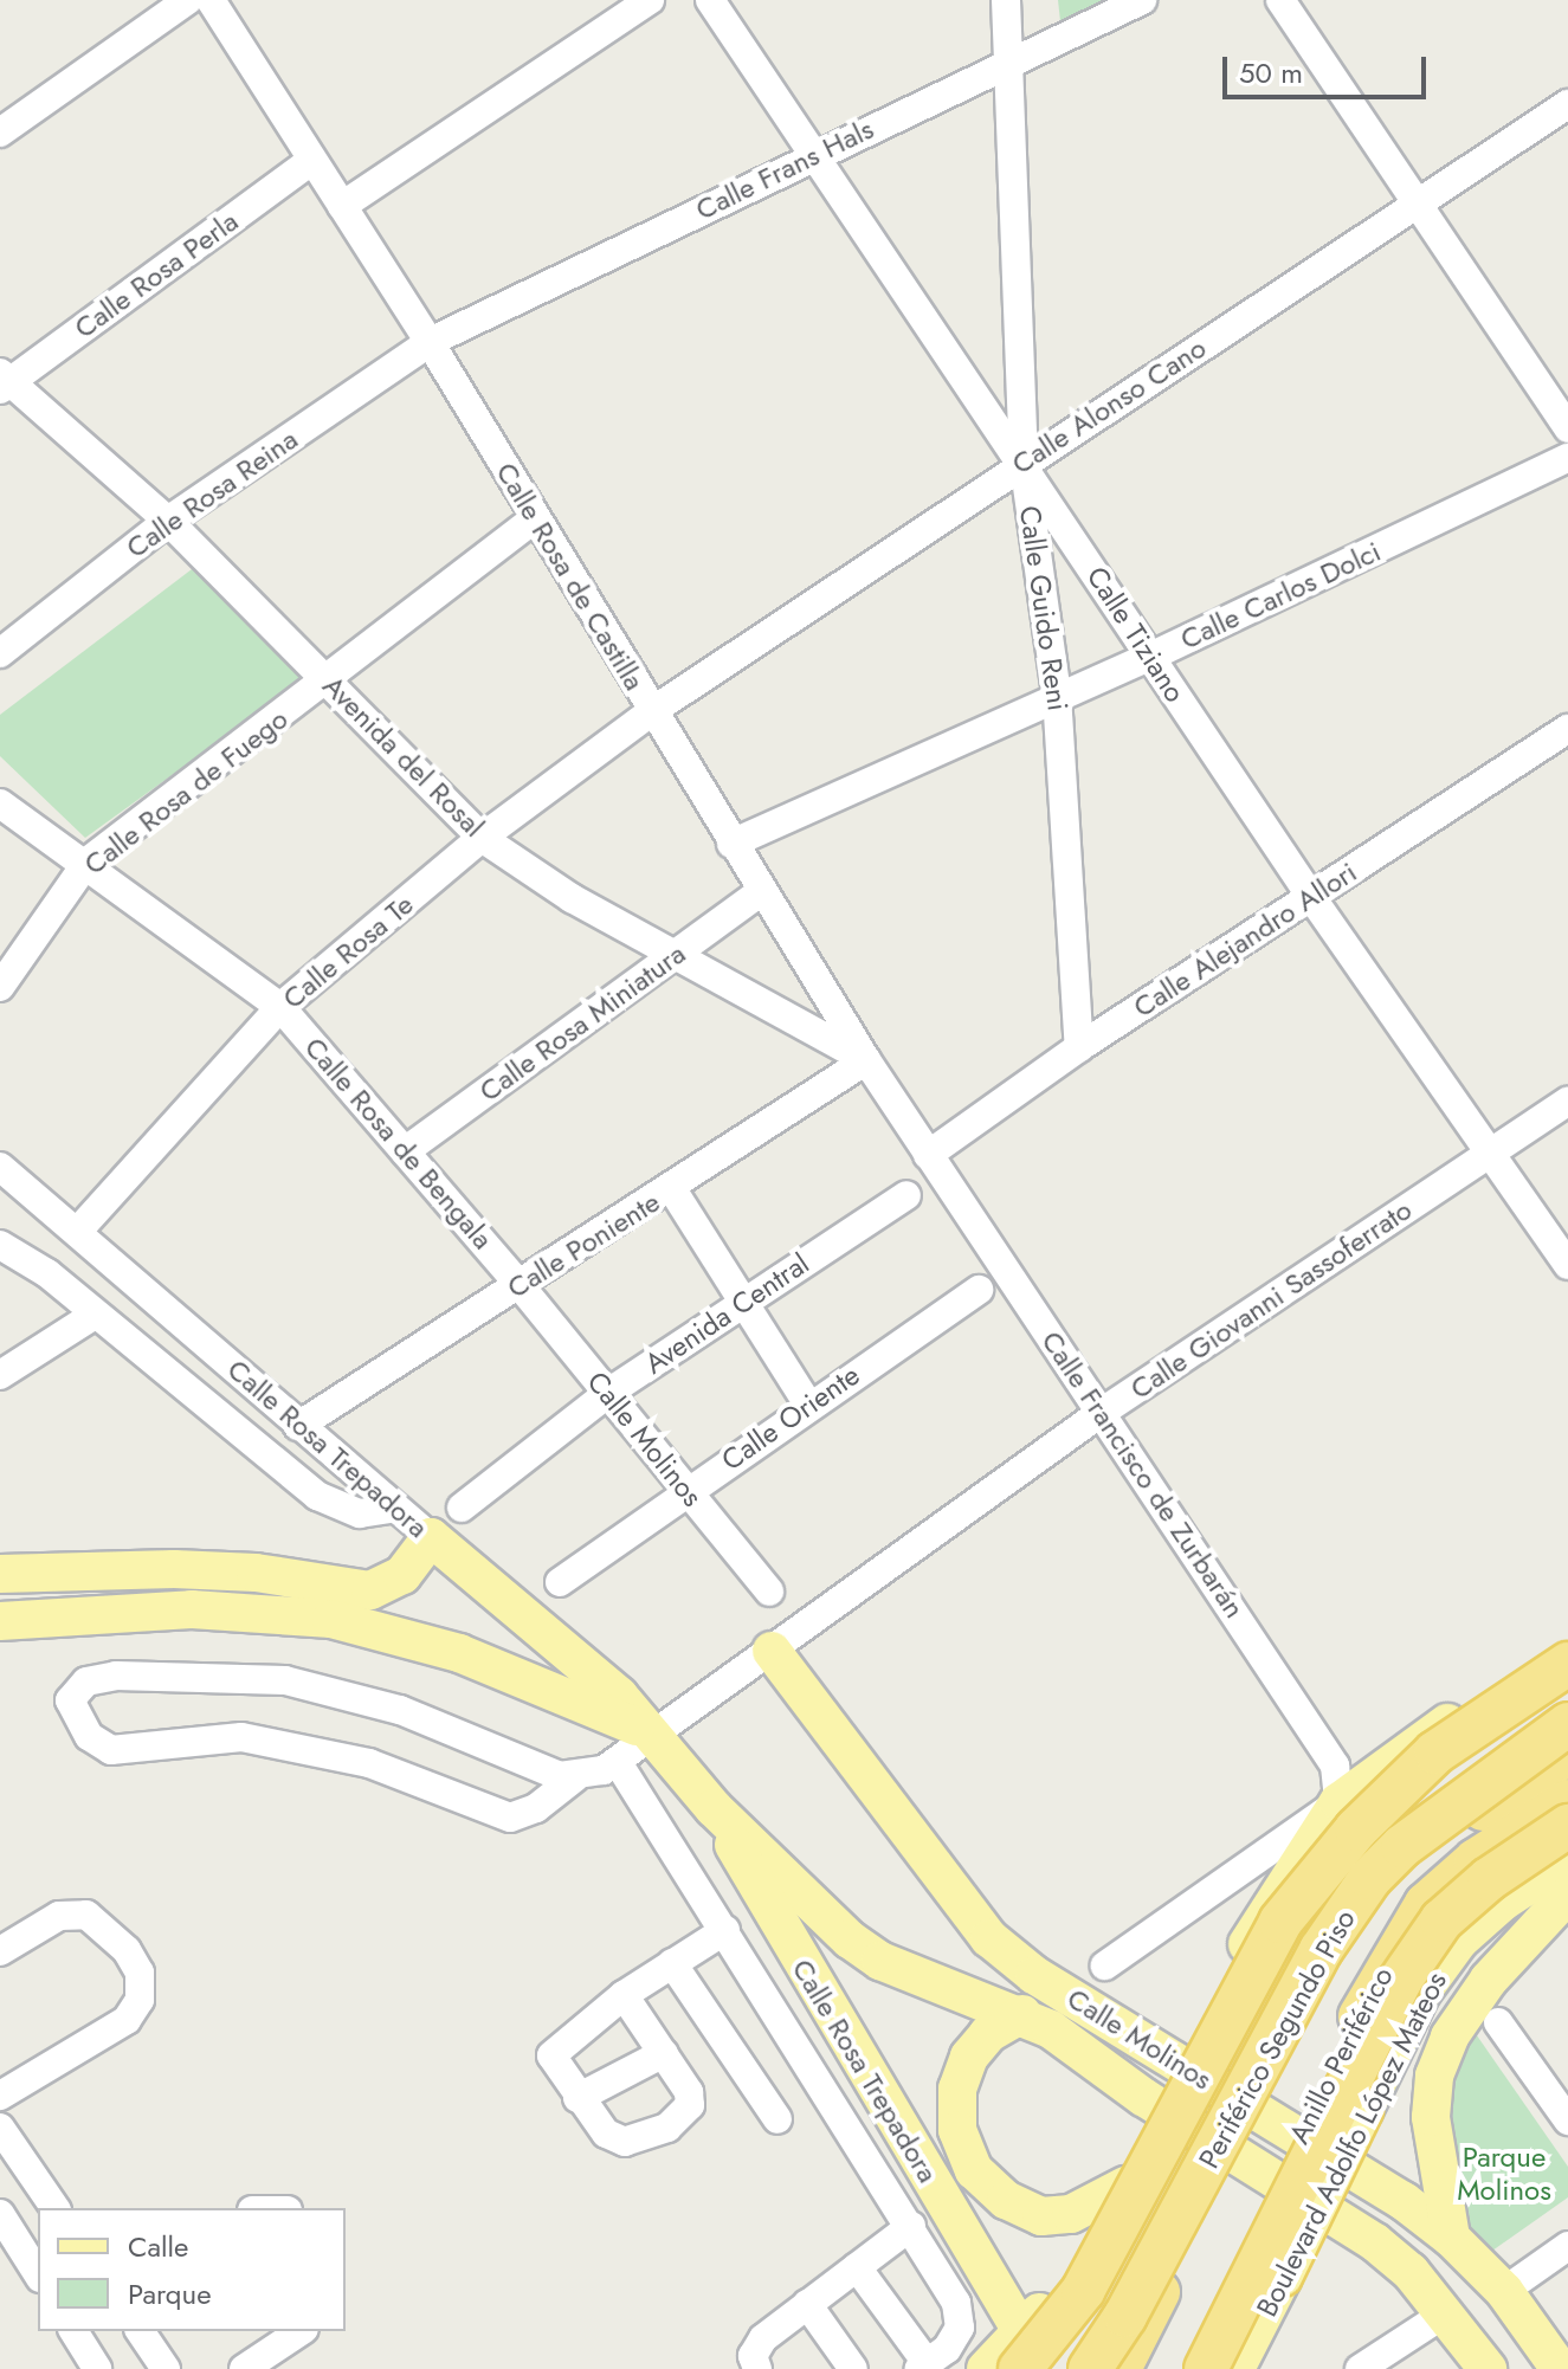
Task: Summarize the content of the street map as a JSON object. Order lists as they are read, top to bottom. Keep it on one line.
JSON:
{"streets":{"highway":["Periférico Segundo Piso","Anillo Periférico"],"main road":["Calle Molinos","Calle Rosa Trepadora","Boulevard Adolfo López Mateos"],"street":["Calle Frans Hals","Calle Rosa Perla","Calle Alonso Cano","Calle Rosa Reina","Calle Rosa de Castilla","Calle Carlos Dolci","Calle Guido Reni","Calle Tiziano","Avenida del Rosal","Calle Rosa de Fuego","Calle Alejandro Allori","Calle Rosa Te","Calle Rosa Miniatura","Calle Rosa de Bengala","Calle Poniente","Calle Giovanni Sassoferrato","Avenida Central","Calle Oriente","Calle Francisco de Zurbarán"]},"crossings":[["Calle Frans Hals","Calle Rosa Reina"],["Calle Frans Hals","Calle Rosa de Castilla"],["Calle Frans Hals","Calle Guido Reni"],["Calle Frans Hals","Calle Tiziano"],["Calle Rosa Perla","Calle Rosa de Castilla"],["Calle Rosa Perla","Avenida del Rosal"],["Calle Alonso Cano","Calle Rosa de Castilla"],["Calle Alonso Cano","Calle Guido Reni"],["Calle Alonso Cano","Calle Tiziano"],["Calle Alonso Cano","Calle Rosa Te"],["Calle Rosa Reina","Calle Rosa de Castilla"],["Calle Rosa Reina","Avenida del Rosal"],["Calle Rosa de Castilla","Calle Carlos Dolci"],["Calle Rosa de Castilla","Avenida del Rosal"],["Calle Rosa de Castilla","Calle Rosa de Fuego"],["Calle Rosa de Castilla","Calle Alejandro Allori"],["Calle Rosa de Castilla","Calle Rosa Te"],["Calle Rosa de Castilla","Calle Rosa Miniatura"],["Calle Rosa de Castilla","Calle Poniente"],["Calle Rosa de Castilla","Calle Francisco de Zurbarán"],["Calle Carlos Dolci","Calle Guido Reni"],["Calle Carlos Dolci","Calle Tiziano"],["Calle Guido Reni","Calle Tiziano"],["Calle Guido Reni","Calle Alejandro Allori"],["Calle Tiziano","Calle Alejandro Allori"],["Calle Tiziano","Calle Giovanni Sassoferrato"],["Avenida del Rosal","Calle Rosa de Fuego"],["Avenida del Rosal","Calle Rosa Te"],["Avenida del Rosal","Calle Rosa Miniatura"],["Avenida del Rosal","Calle Poniente"],["Calle Rosa de Fuego","Calle Rosa de Bengala"],["Calle Alejandro Allori","Calle Francisco de Zurbarán"],["Calle Rosa Te","Calle Rosa de Bengala"],["Calle Rosa Te","Calle Rosa Trepadora"],["Calle Rosa Miniatura","Calle Rosa de Bengala"],["Calle Rosa de Bengala","Calle Poniente"],["Calle Rosa de Bengala","Calle Molinos"],["Calle Poniente","Calle Molinos"],["Calle Poniente","Calle Rosa Trepadora"],["Calle Giovanni Sassoferrato","Calle Molinos"],["Calle Giovanni Sassoferrato","Calle Rosa Trepadora"],["Calle Giovanni Sassoferrato","Calle Francisco de Zurbarán"],["Avenida Central","Calle Molinos"],["Calle Oriente","Calle Molinos"],["Calle Molinos","Calle Rosa Trepadora"]],"parks":["Parque Molinos"],"legend":["Calle","Parque"],"scale_bar":"50 m"}
